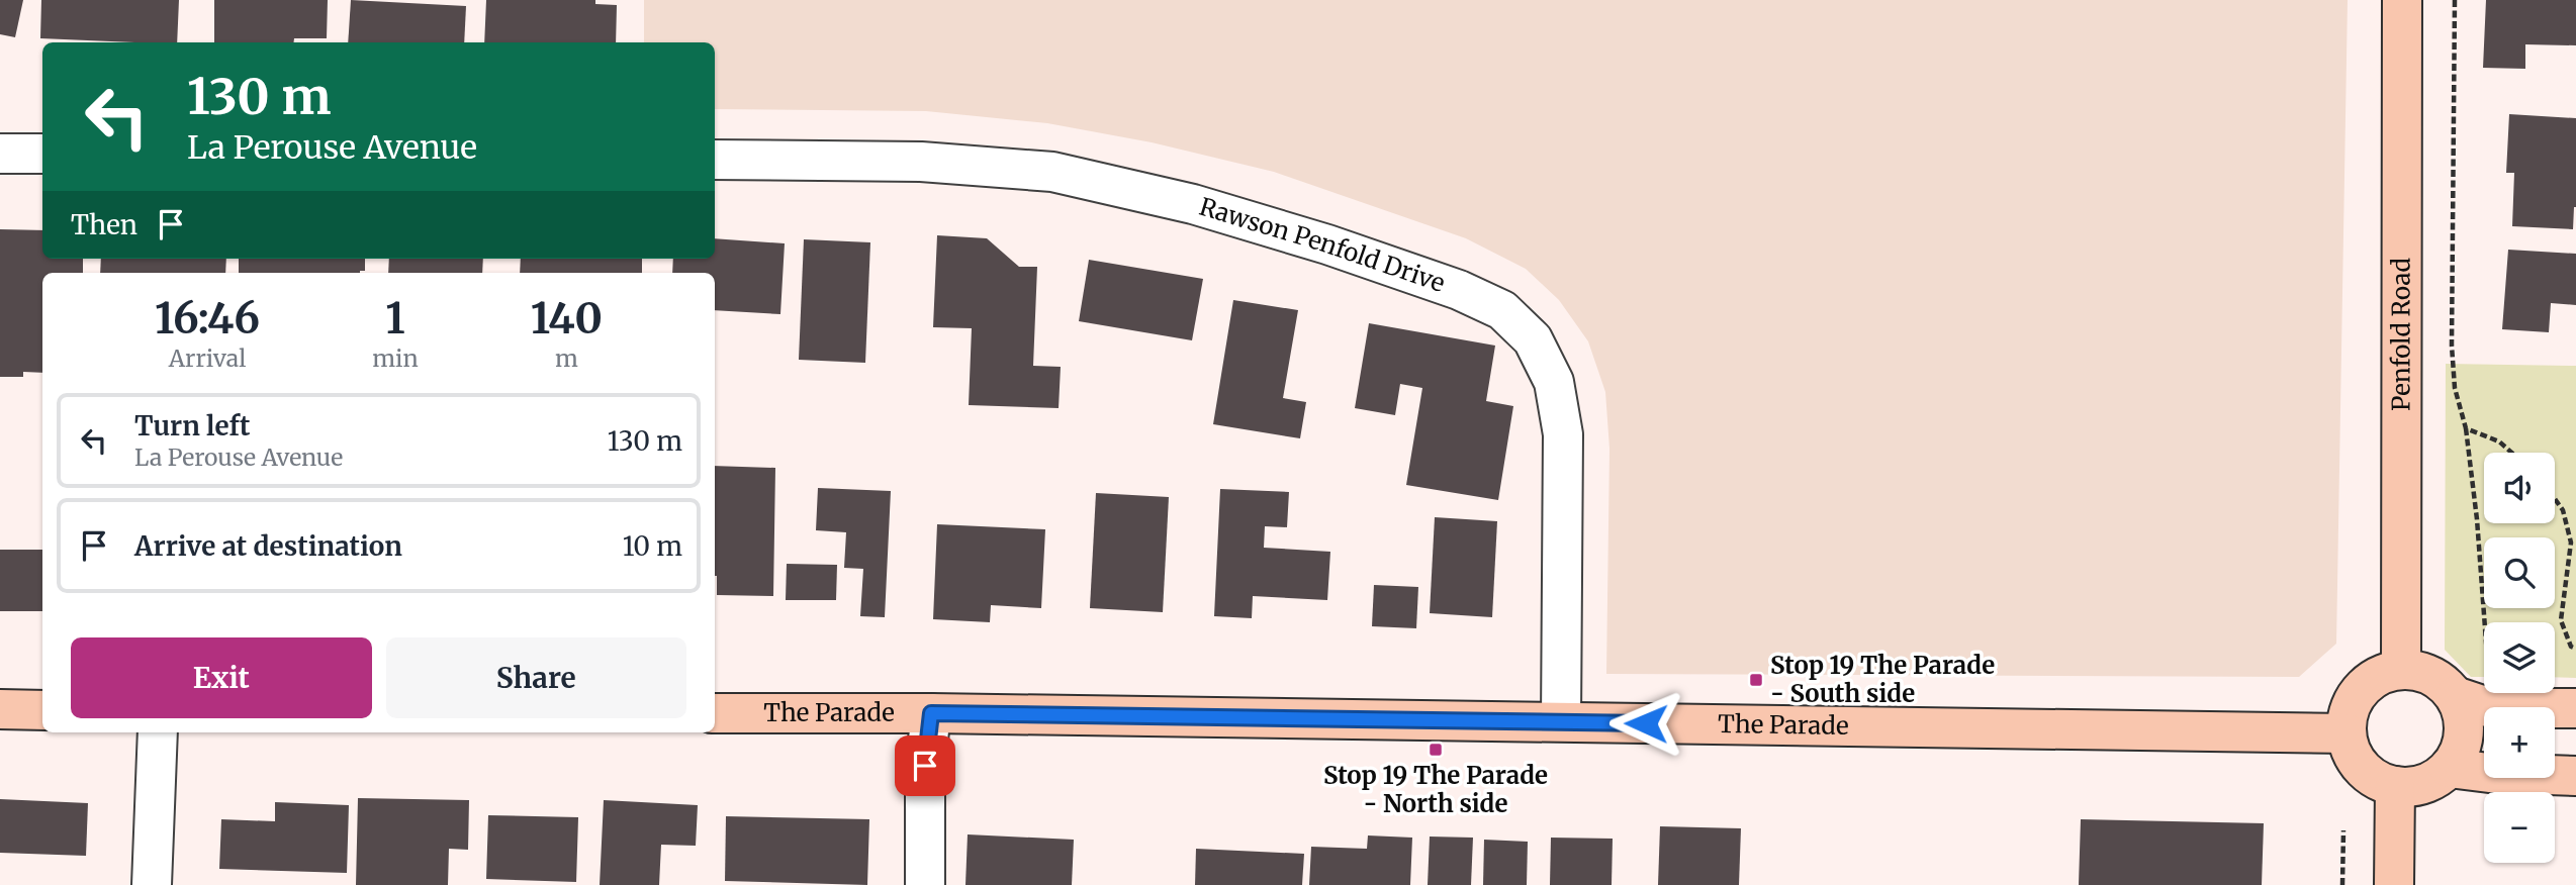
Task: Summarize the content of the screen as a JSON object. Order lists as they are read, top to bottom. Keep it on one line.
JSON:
{"streets":{"main road":["Penfold Road","The Parade"],"street":["Rawson Penfold Drive"]},"crossings":[["Rawson Penfold Drive","The Parade"],["Penfold Road","The Parade"]],"places":{"transit":["Stop 19 The Parade - South side","Stop 19 The Parade - North side"]},"page":{"turn":["130 m","La Perouse Avenue"],"then":"Then","eta":["16:46","Arrival","1","min","140","m"],"list":[{"name":"Turn left","note":"La Perouse Avenue","value":"130 m"},{"name":"Arrive at destination","value":"10 m"}],"map_buttons":["+","−"],"buttons":["Exit","Share"]}}
